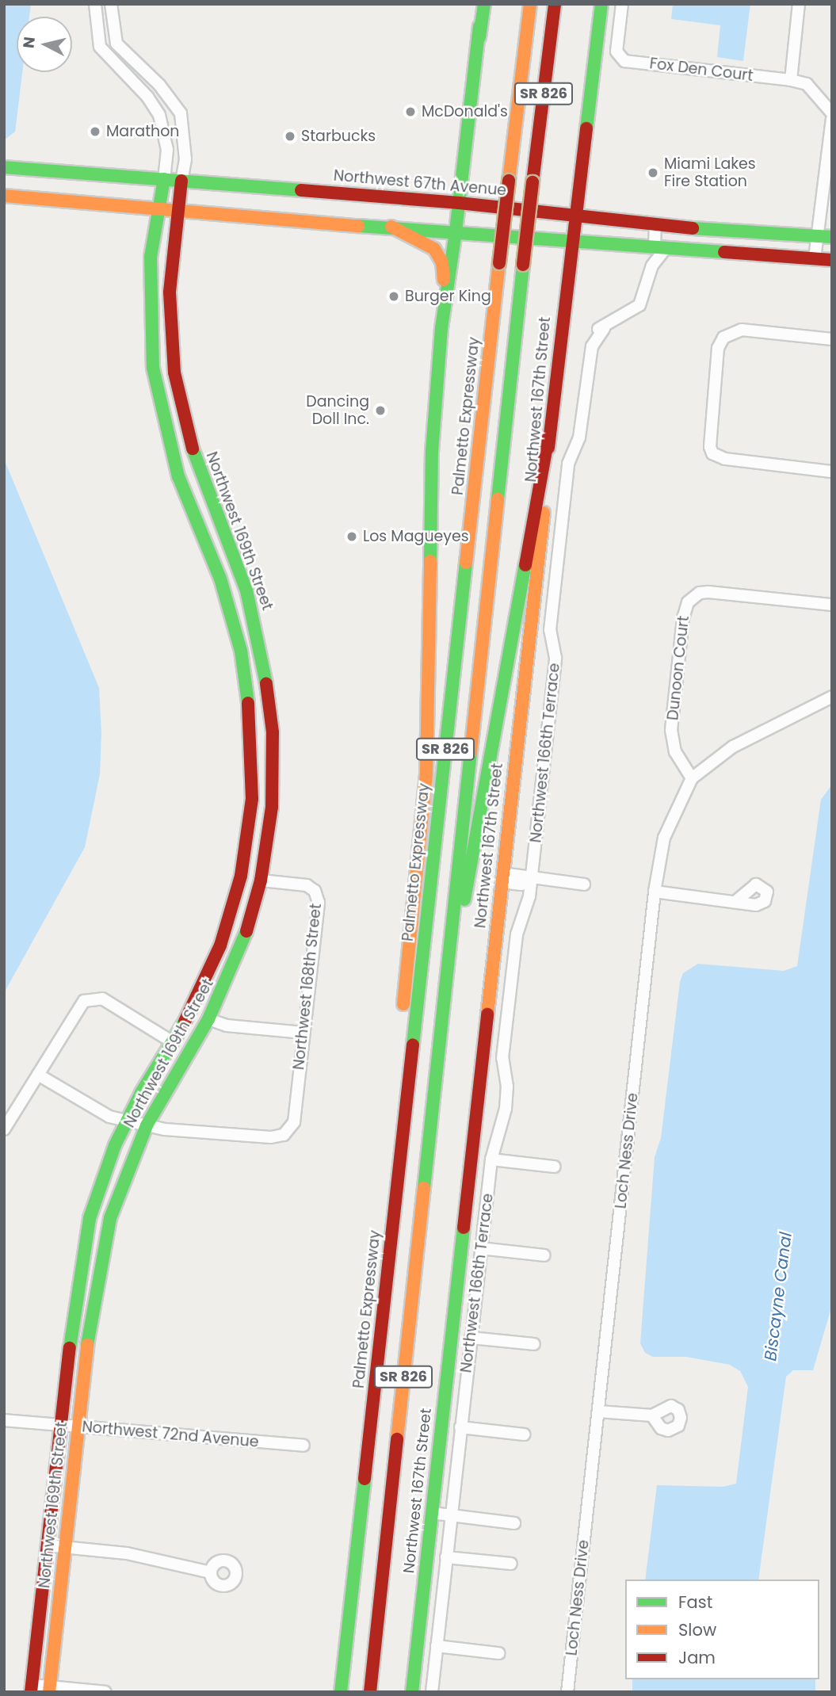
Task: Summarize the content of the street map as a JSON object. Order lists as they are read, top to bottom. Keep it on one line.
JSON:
{"streets":{"main road":["SR 826","Northwest 67th Avenue","Northwest 167th Street","Palmetto Expressway","Northwest 169th Street"],"street":["Fox Den Court","Dunoon Court","Northwest 166th Terrace","Northwest 168th Street","Loch Ness Drive","Northwest 72nd Avenue"]},"crossings":[["Northwest 67th Avenue","Northwest 167th Street"],["Northwest 67th Avenue","Northwest 169th Street"],["Northwest 169th Street","Northwest 168th Street"],["Northwest 169th Street","Northwest 72nd Avenue"],["Dunoon Court","Loch Ness Drive"]],"water":["Biscayne Canal"],"places":["McDonald's","Marathon","Starbucks","Miami Lakes Fire Station","Burger King","Dancing Doll Inc.","Los Magueyes"],"legend":["Fast","Slow","Jam"],"north":"left"}
